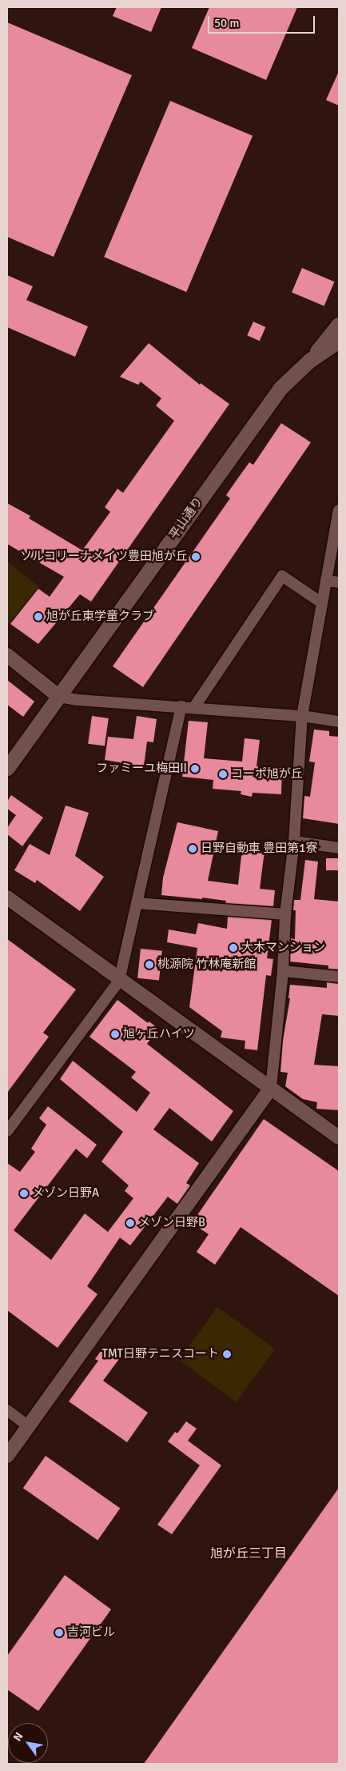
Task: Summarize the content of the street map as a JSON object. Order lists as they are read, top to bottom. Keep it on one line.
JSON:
{"streets":{"main road":["平山通り"]},"districts":["旭が丘三丁目"],"places":["ソルコリーナメイツ豊田旭が丘","旭が丘東学童クラブ","ファミーユ梅田II","コーポ旭が丘","日野自動車 豊田第1寮","大木マンション","桃源院 竹林庵新館","旭ヶ丘ハイツ","メゾン日野A","メゾン日野B","TMT日野テニスコート","吉河ビル"],"scale_bar":"50 m","north":"top left"}
